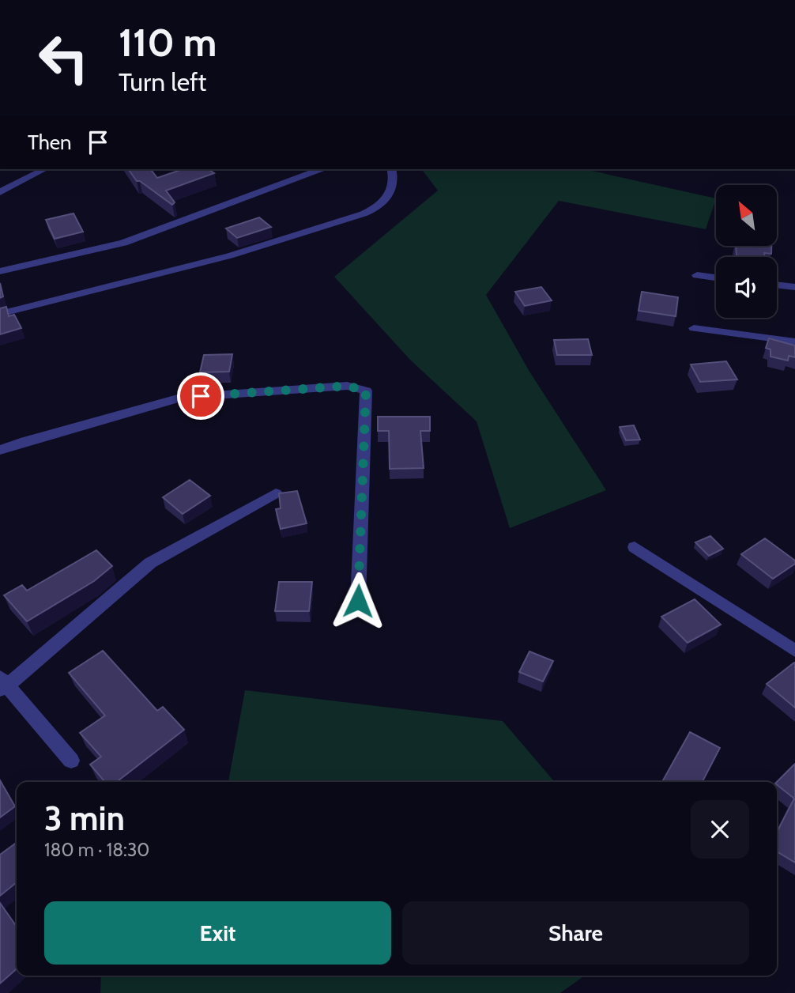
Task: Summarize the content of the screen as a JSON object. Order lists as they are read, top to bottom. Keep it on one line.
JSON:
{"north":"top left","page":{"turn":["110 m","Turn left"],"then":"Then","heading":["3 min","180 m · 18:30"],"buttons":["Exit","Share"]}}
